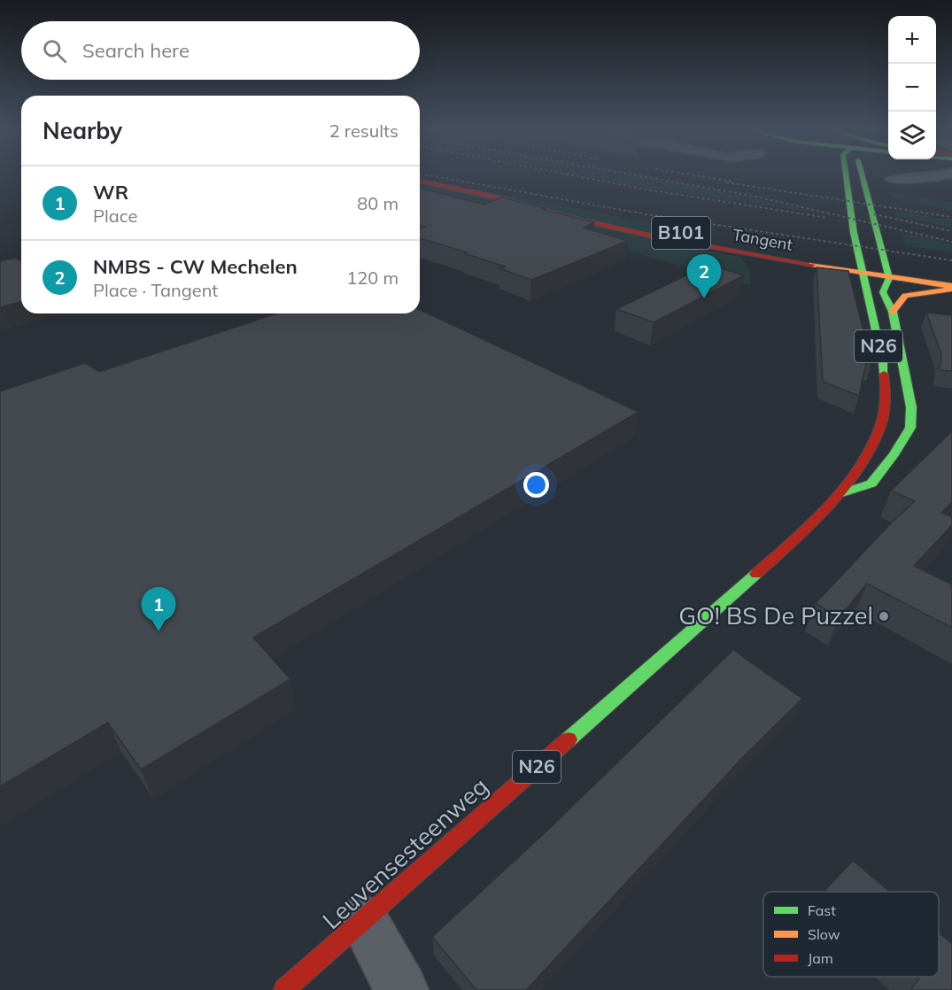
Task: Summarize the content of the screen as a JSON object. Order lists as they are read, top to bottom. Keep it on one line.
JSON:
{"streets":{"main road":["B101","Tangent","N26","Leuvensesteenweg"]},"crossings":[["Tangent","Leuvensesteenweg"]],"places":["GO! BS De Puzzel"],"legend":["Fast","Slow","Jam"],"page":{"map_buttons":["+","−"],"search":"Search here","heading":["Nearby","2 results"],"list":[{"mark":"1","name":"WR","note":"Place","value":"80 m"},{"mark":"2","name":"NMBS - CW Mechelen","note":"Place · Tangent","value":"120 m"}],"pins":["2","1"]}}
